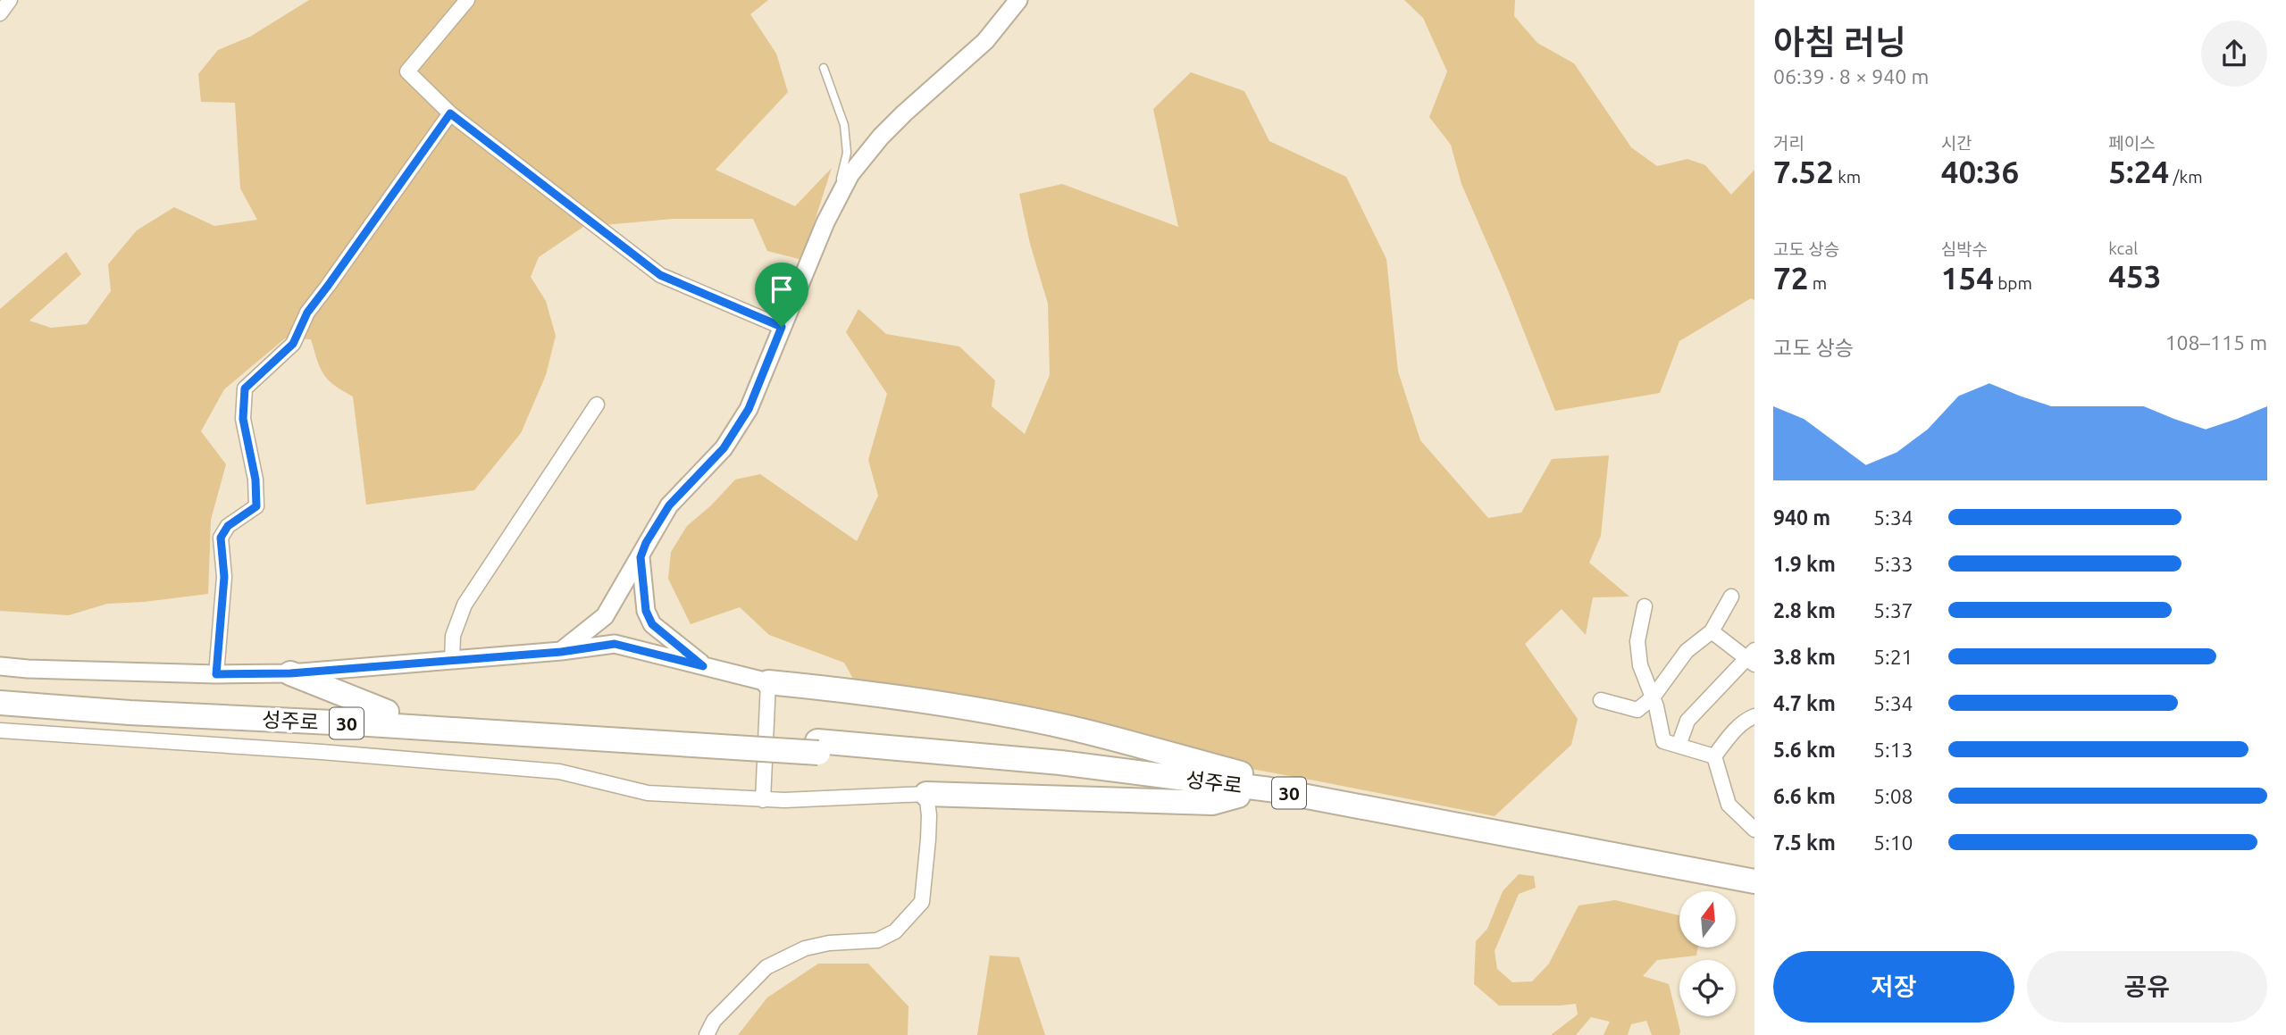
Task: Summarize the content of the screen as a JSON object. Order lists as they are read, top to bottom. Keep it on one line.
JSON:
{"streets":{"highway":["성주로","30"]},"crossings":[["성주로","30"]],"north":"top","page":{"heading":["아침 러닝","06:39 · 8 × 940 m"],"stats":[["거리","7.52 km"],["시간","40:36"],["페이스","5:24 /km"],["고도 상승","72 m"],["심박수","154 bpm"],["kcal","453"]],"chart":["고도 상승","108–115 m"],"list":[{"name":"940 m","note":"5:34"},{"name":"1.9 km","note":"5:33"},{"name":"2.8 km","note":"5:37"},{"name":"3.8 km","note":"5:21"},{"name":"4.7 km","note":"5:34"},{"name":"5.6 km","note":"5:13"},{"name":"6.6 km","note":"5:08"},{"name":"7.5 km","note":"5:10"}],"buttons":["저장","공유"]}}
